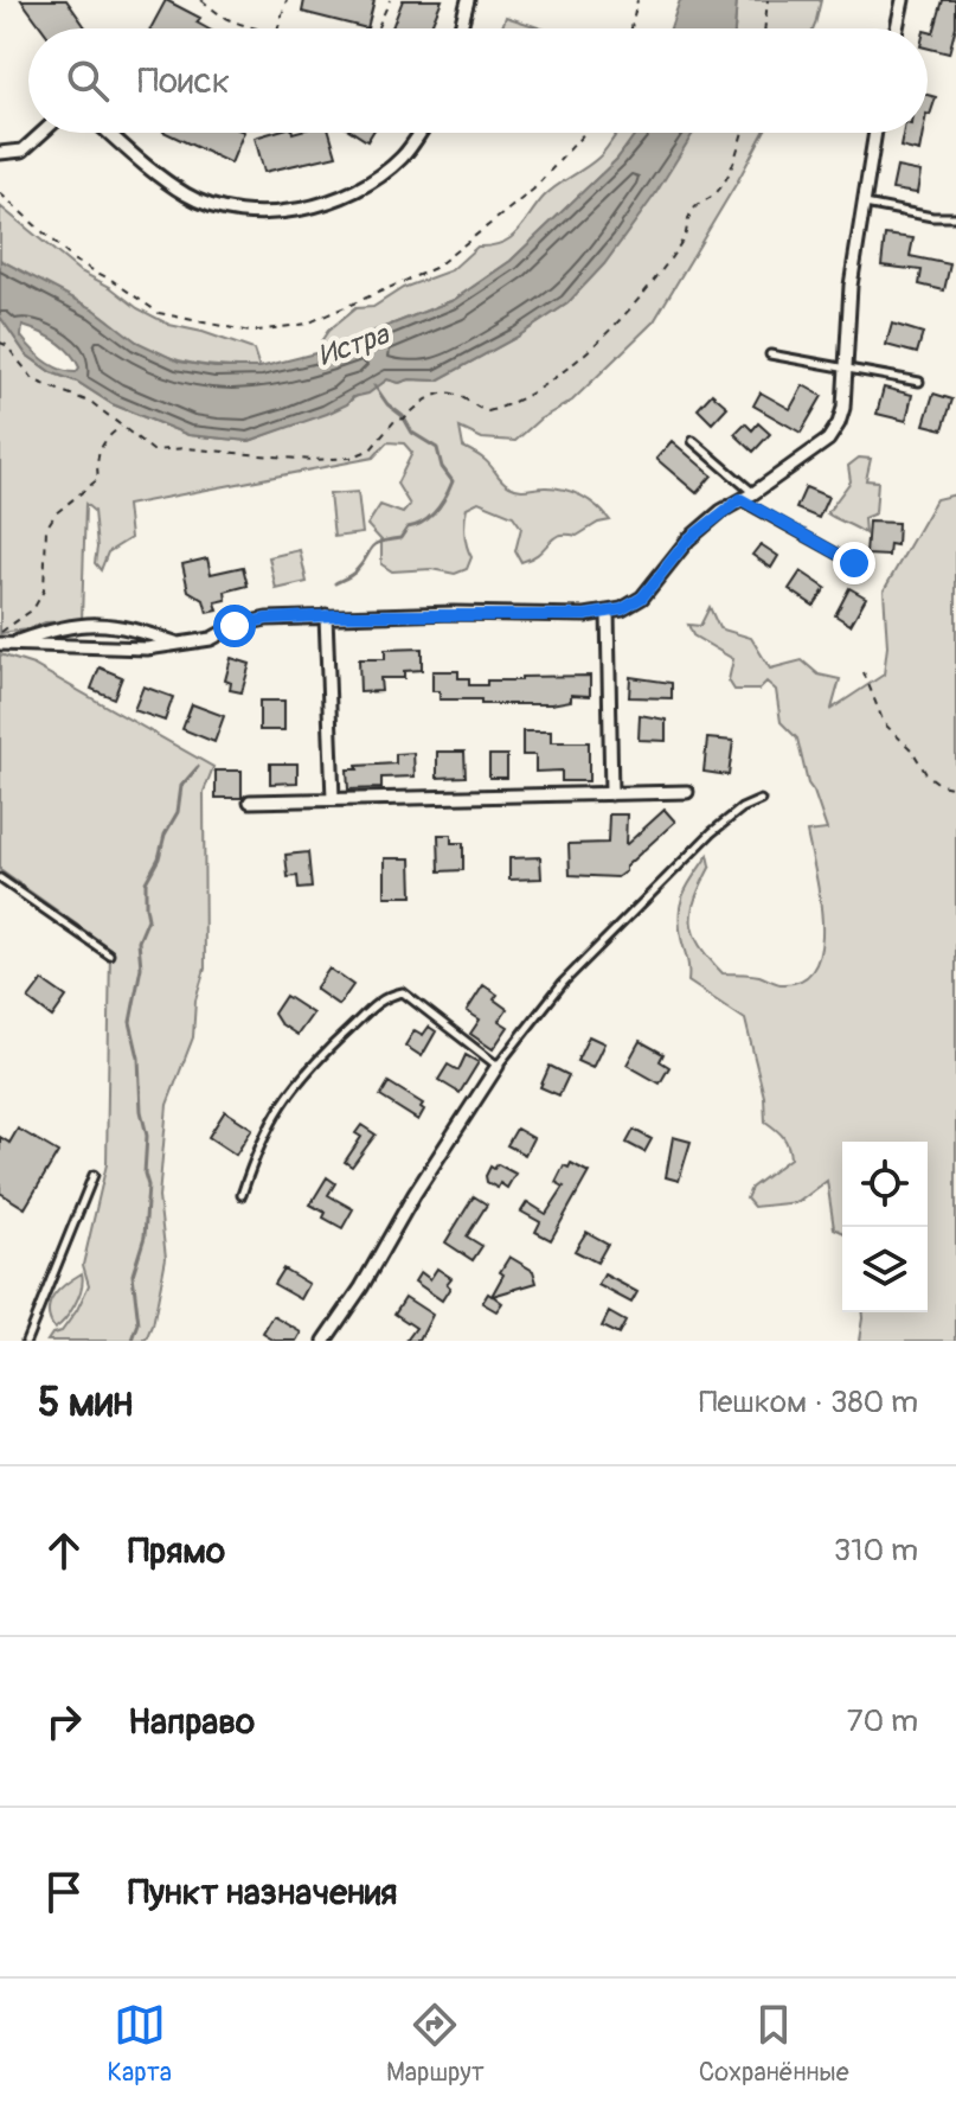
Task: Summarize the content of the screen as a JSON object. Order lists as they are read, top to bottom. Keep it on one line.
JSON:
{"water":["Истра"],"page":{"search":"Поиск","heading":["5 мин","Пешком · 380 m"],"list":[["Прямо","310 m"],["Направо","70 m"],"Пункт назначения"],"nav":["Карта","Маршрут","Сохранённые"]}}
